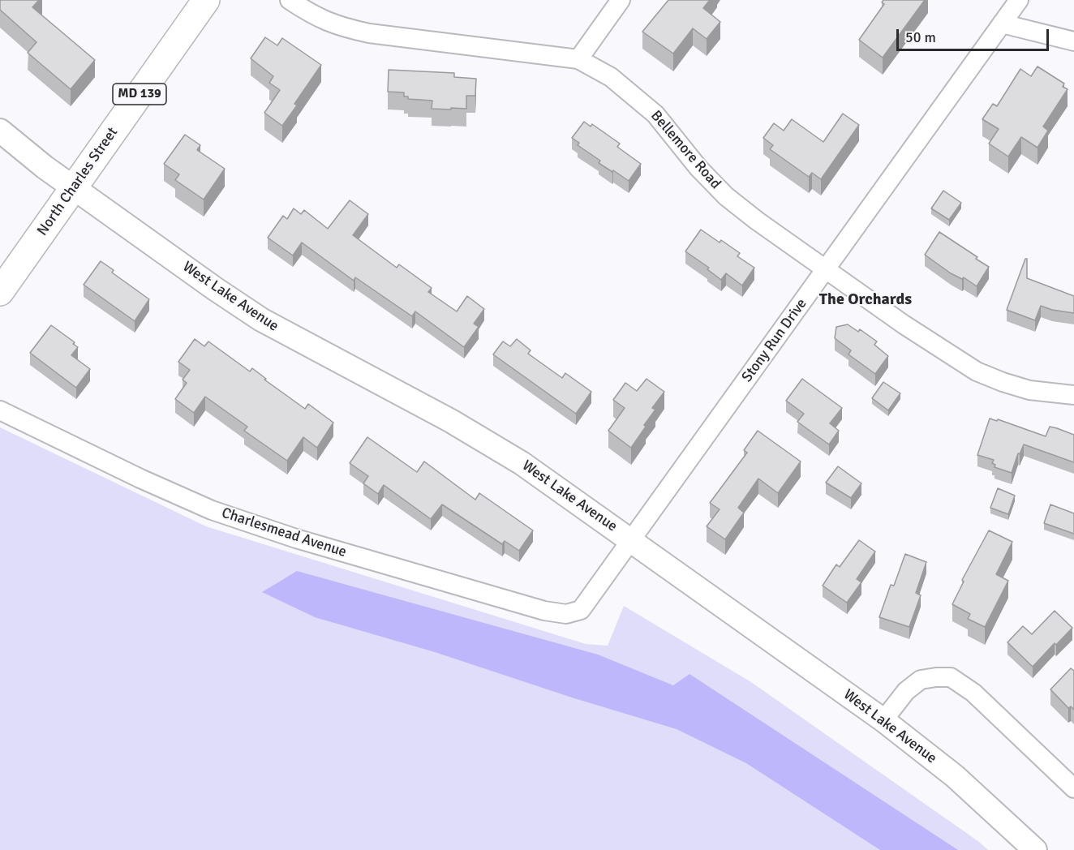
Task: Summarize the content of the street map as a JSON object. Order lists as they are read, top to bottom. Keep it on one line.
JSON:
{"streets":{"main road":["MD 139","North Charles Street"],"street":["Bellemore Road","West Lake Avenue","Stony Run Drive","Charlesmead Avenue"]},"crossings":[["Bellemore Road","Stony Run Drive"],["North Charles Street","West Lake Avenue"],["West Lake Avenue","Stony Run Drive"],["Stony Run Drive","Charlesmead Avenue"]],"districts":["The Orchards"],"scale_bar":"50 m"}
